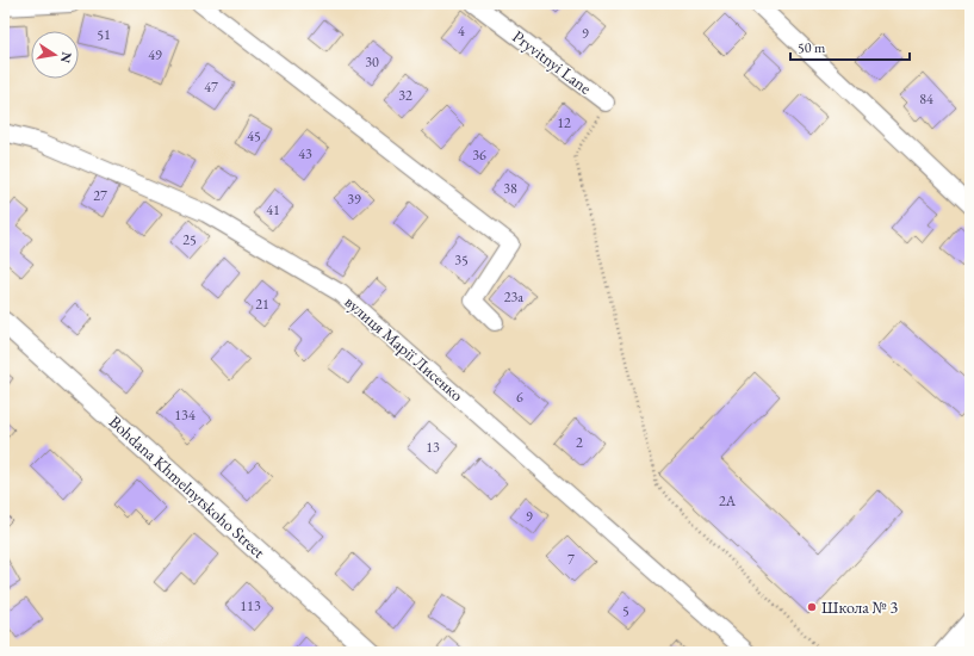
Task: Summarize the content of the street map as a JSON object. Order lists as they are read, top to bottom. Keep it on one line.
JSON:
{"streets":{"street":["Pryvitnyi Lane","вулиця Марії Лисенко","Bohdana Khmelnytskoho Street"]},"places":["Школа № 3"],"house_numbers":["4","9","51","49","30","47","32","84","12","45","43","36","38","27","39","41","25","35","23а","21","6","134","2","13","2А","9","7","113","5"],"scale_bar":"50 m","north":"right"}
